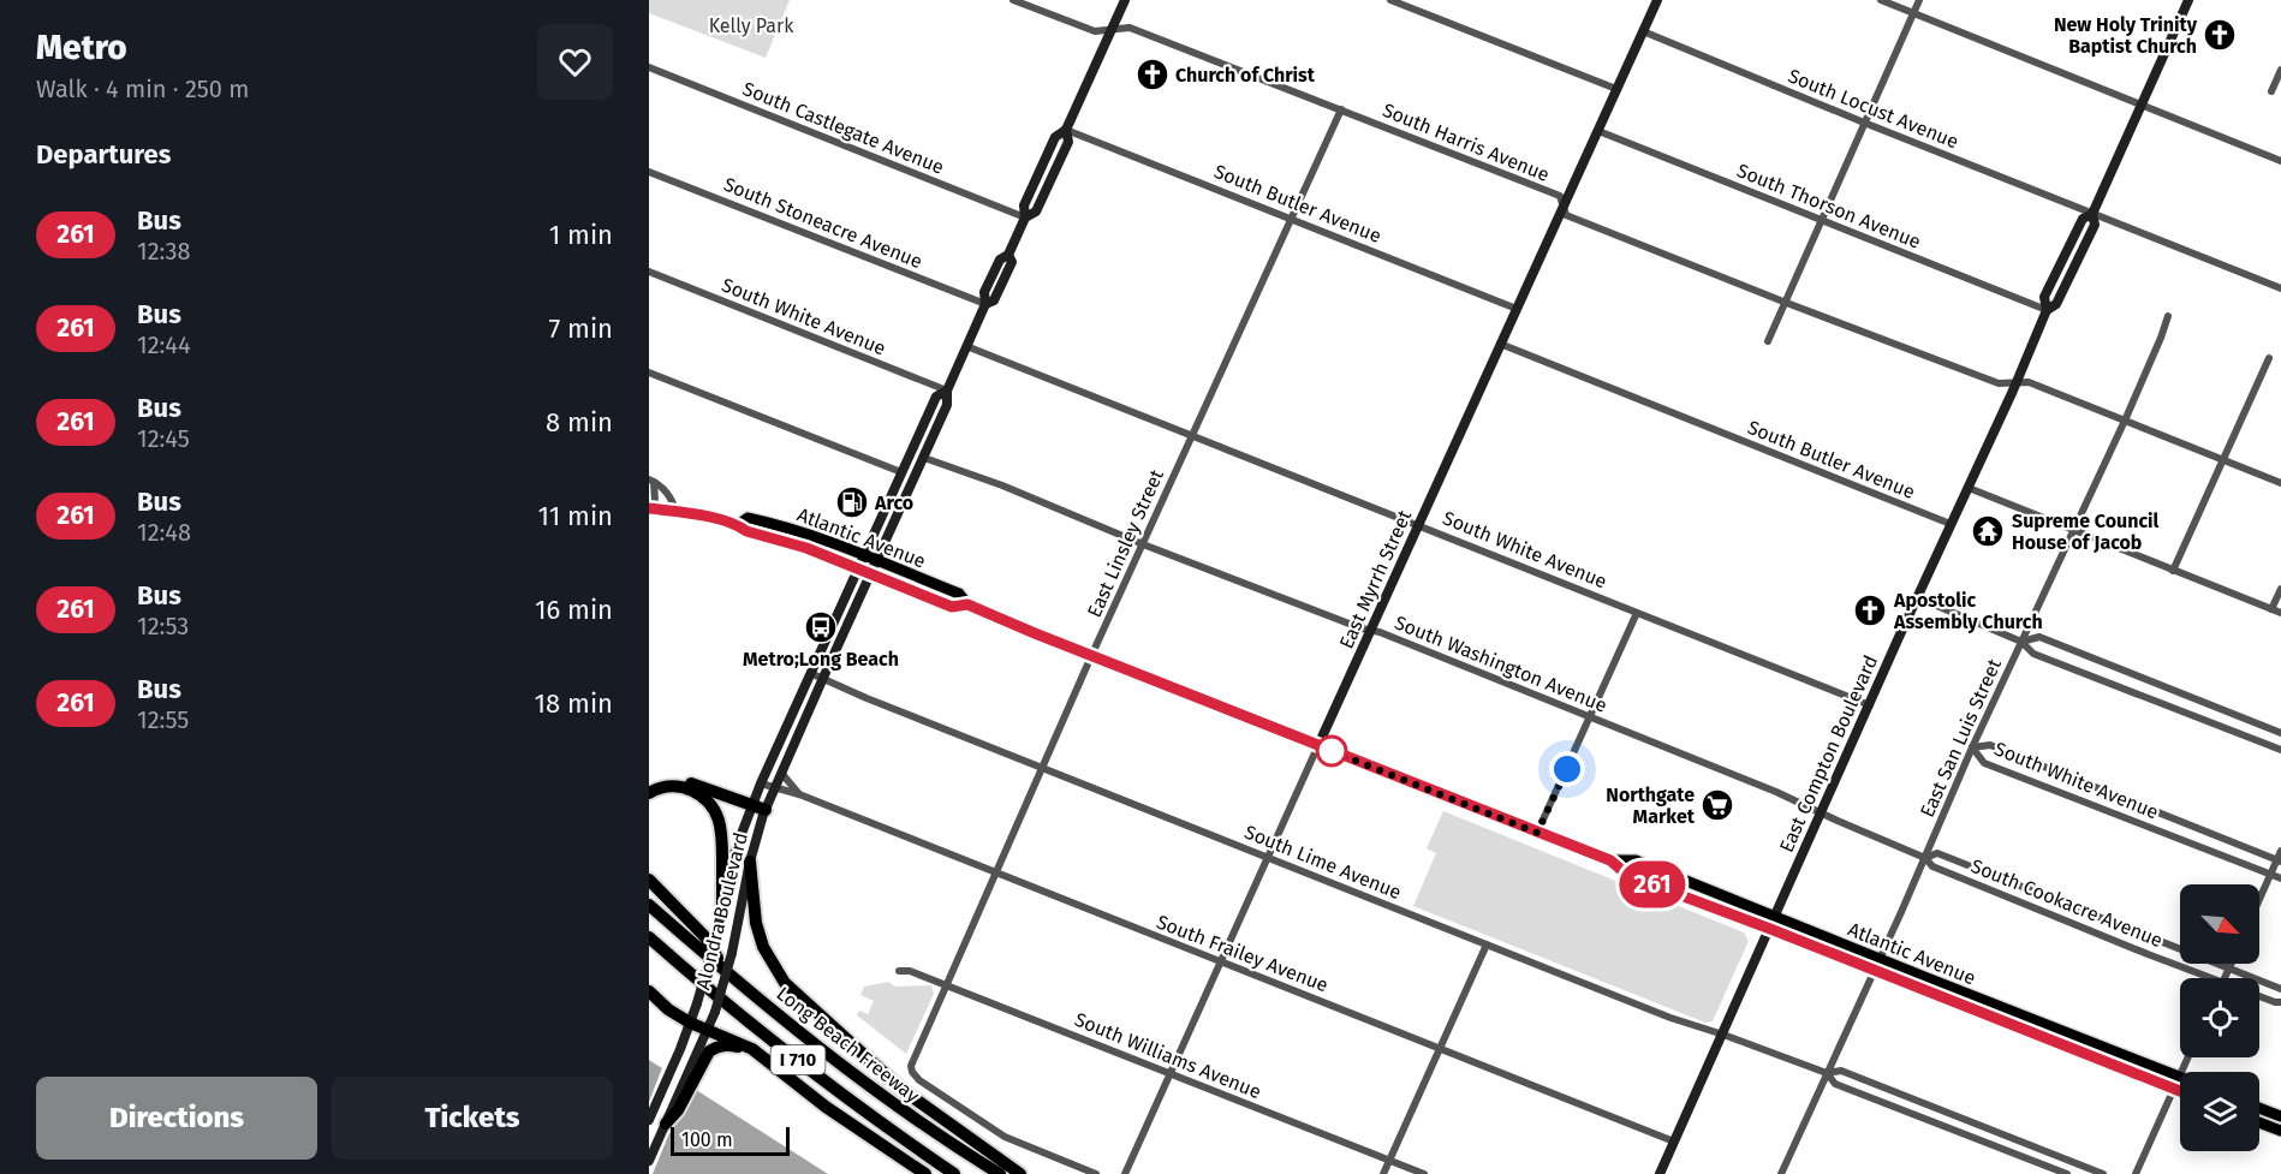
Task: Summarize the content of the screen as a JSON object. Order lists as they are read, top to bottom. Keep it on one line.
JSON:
{"streets":{"highway":["Long Beach Freeway","I 710"],"main road":["Atlantic Avenue","East Myrrh Street","East Compton Boulevard","Alondra Boulevard"],"street":["South Locust Avenue","South Castlegate Avenue","South Harris Avenue","South Butler Avenue","South Thorson Avenue","South Stoneacre Avenue","South White Avenue","East Linsley Street","South Washington Avenue","East San Luis Street","South Lime Avenue","South Cookacre Avenue","South Frailey Avenue","South Williams Avenue"]},"crossings":[["South Locust Avenue","East Myrrh Street"],["South Locust Avenue","East Compton Boulevard"],["South Harris Avenue","East Linsley Street"],["South Harris Avenue","East Myrrh Street"],["South Harris Avenue","East San Luis Street"],["South Harris Avenue","East Compton Boulevard"],["South Butler Avenue","East Linsley Street"],["South Butler Avenue","East Myrrh Street"],["South Butler Avenue","East Compton Boulevard"],["South Thorson Avenue","East Myrrh Street"],["South Thorson Avenue","East Compton Boulevard"],["South White Avenue","East Linsley Street"],["South White Avenue","East Myrrh Street"],["South White Avenue","East San Luis Street"],["South White Avenue","East Compton Boulevard"],["South White Avenue","Alondra Boulevard"],["Atlantic Avenue","East Linsley Street"],["Atlantic Avenue","East Myrrh Street"],["Atlantic Avenue","East San Luis Street"],["Atlantic Avenue","East Compton Boulevard"],["Atlantic Avenue","Alondra Boulevard"],["East Linsley Street","South Washington Avenue"],["East Linsley Street","South Lime Avenue"],["East Linsley Street","South Frailey Avenue"],["East Linsley Street","South Williams Avenue"],["East Myrrh Street","South Washington Avenue"],["East Myrrh Street","South Lime Avenue"],["East Myrrh Street","South Frailey Avenue"],["East Myrrh Street","South Williams Avenue"],["South Washington Avenue","East Compton Boulevard"],["South Washington Avenue","South Cookacre Avenue"],["South Washington Avenue","Alondra Boulevard"],["East San Luis Street","South Lime Avenue"],["East San Luis Street","South Cookacre Avenue"],["East Compton Boulevard","South Lime Avenue"],["East Compton Boulevard","South Cookacre Avenue"],["East Compton Boulevard","South Frailey Avenue"],["South Lime Avenue","Alondra Boulevard"],["Alondra Boulevard","South Frailey Avenue"]],"parks":["Kelly Park"],"places":{"church":["New Holy Trinity Baptist Church","Church of Christ","Apostolic Assembly Church"],"fuel station":["Arco"],"temple":["Supreme Council House of Jacob"],"bus stop":["Metro;Long Beach"],"supermarket":["Northgate Market"]},"lines":["bus line 261"],"scale_bar":"100 m","north":"bottom right","page":{"heading":[["Metro","Walk · 4 min · 250 m"],"Departures"],"on_map":"261","list":[{"mark":"261","name":"Bus","note":"12:38","value":"1 min"},{"mark":"261","name":"Bus","note":"12:44","value":"7 min"},{"mark":"261","name":"Bus","note":"12:45","value":"8 min"},{"mark":"261","name":"Bus","note":"12:48","value":"11 min"},{"mark":"261","name":"Bus","note":"12:53","value":"16 min"},{"mark":"261","name":"Bus","note":"12:55","value":"18 min"}],"buttons":["Directions","Tickets"],"scale":"100 m"}}
